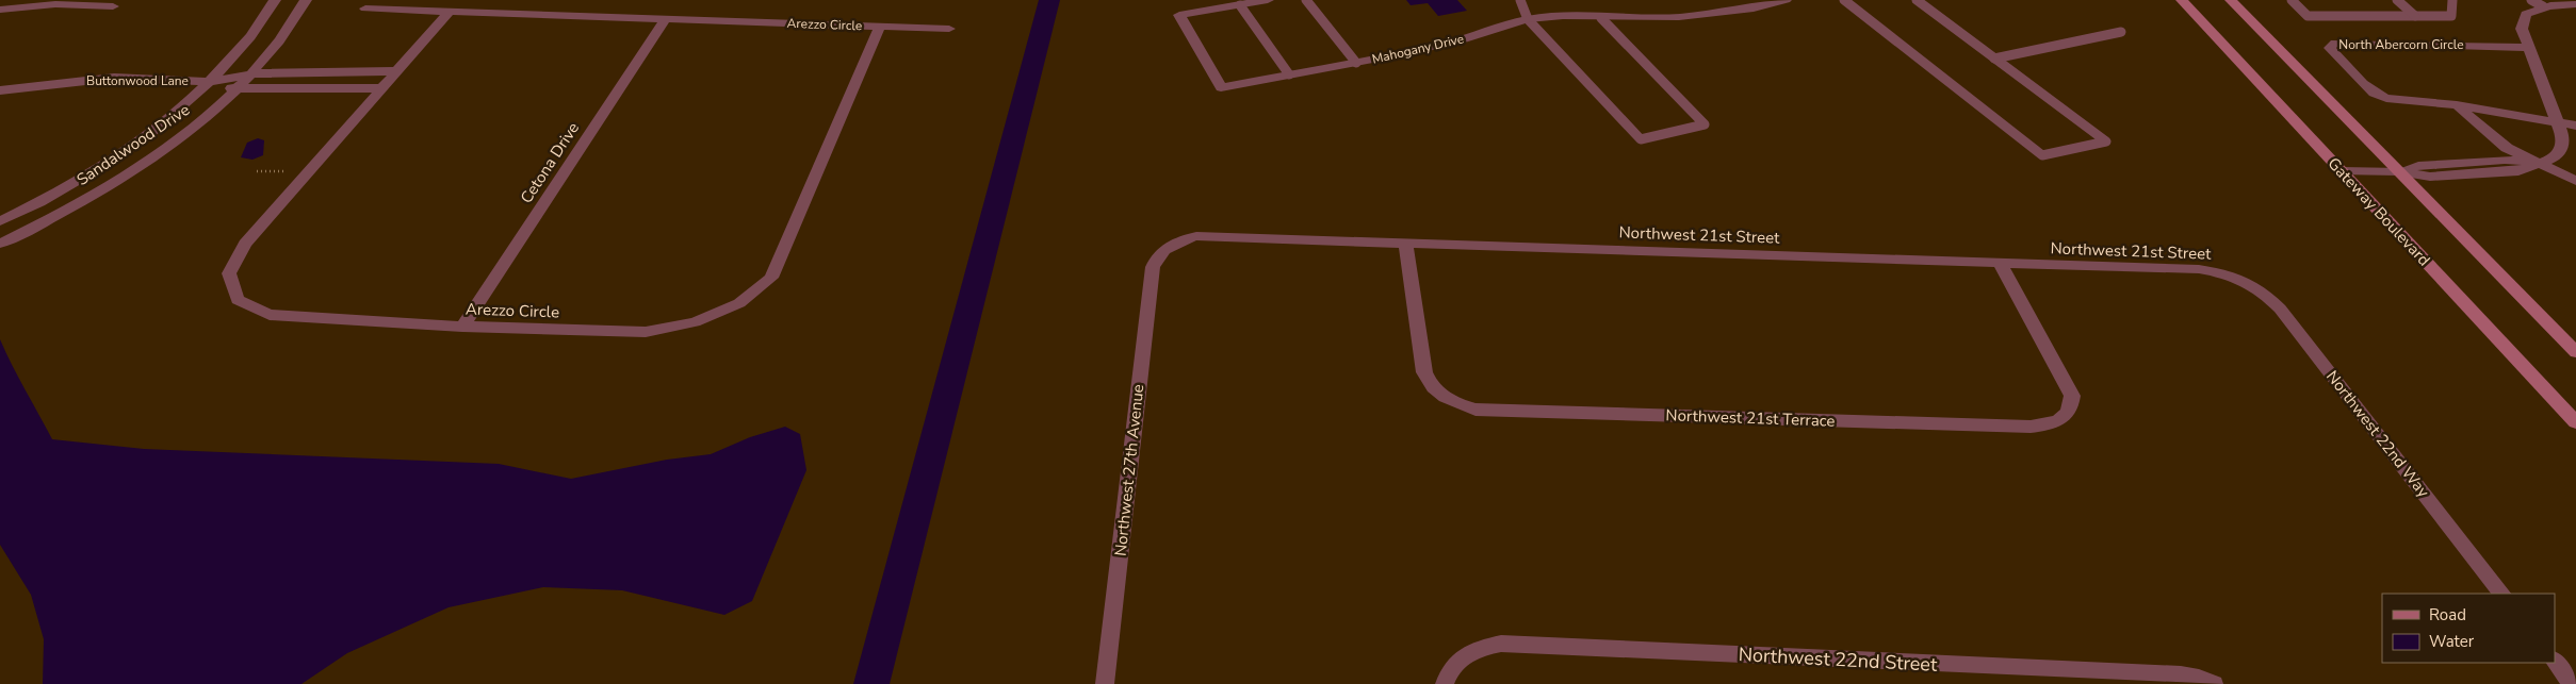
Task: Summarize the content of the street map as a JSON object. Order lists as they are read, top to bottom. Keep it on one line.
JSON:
{"streets":{"main road":["Gateway Boulevard"],"street":["Arezzo Circle","North Abercorn Circle","Mahogany Drive","Buttonwood Lane","Sandalwood Drive","Cetona Drive","Northwest 21st Street","Northwest 21st Terrace","Northwest 22nd Way","Northwest 27th Avenue","Northwest 22nd Street"]},"crossings":[["Arezzo Circle","Cetona Drive"],["Buttonwood Lane","Sandalwood Drive"],["Northwest 21st Street","Northwest 21st Terrace"],["Northwest 21st Street","Northwest 22nd Way"],["Northwest 21st Street","Northwest 27th Avenue"]],"legend":["Road","Water"]}
